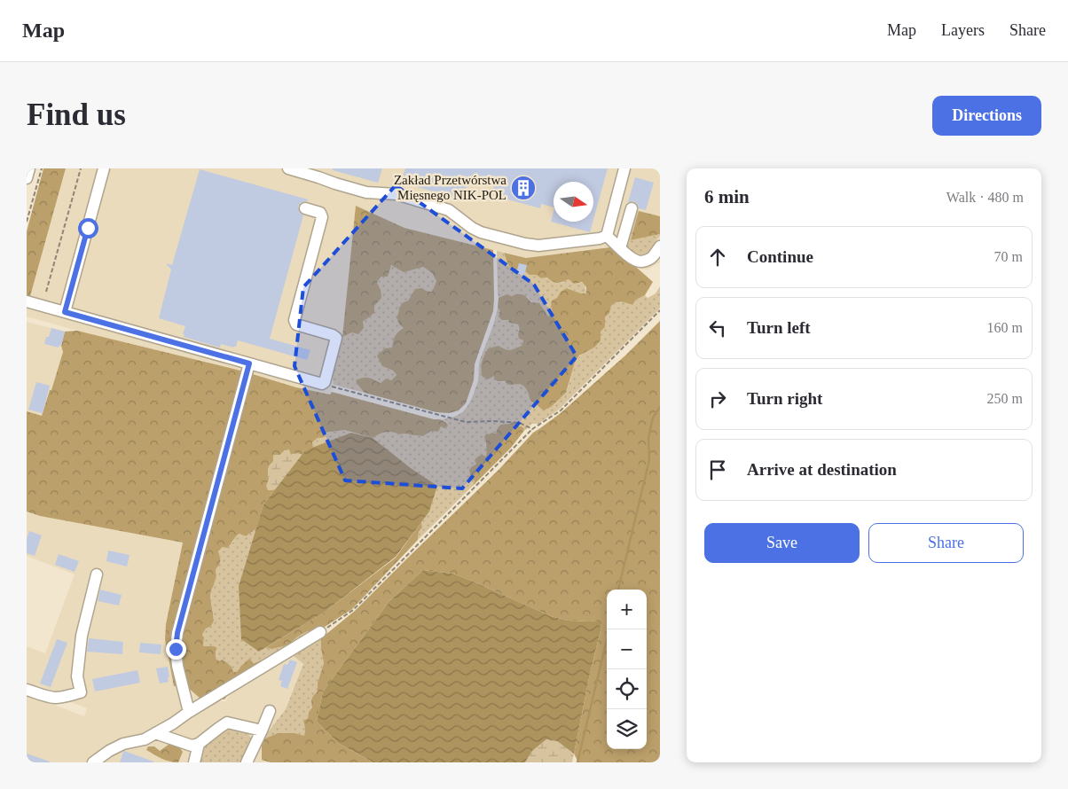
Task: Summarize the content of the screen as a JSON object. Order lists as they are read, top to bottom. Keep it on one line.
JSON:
{"places":{"building":["Zakład Przetwórstwa Mięsnego NIK-POL"]},"north":"right","page":{"header":"Map","nav":["Map","Layers","Share"],"buttons":["Directions",["Save","Share"]],"title":"Find us","heading":["6 min","Walk · 480 m"],"list":[["Continue","70 m"],["Turn left","160 m"],["Turn right","250 m"],"Arrive at destination"],"map_buttons":["+","−"]}}
